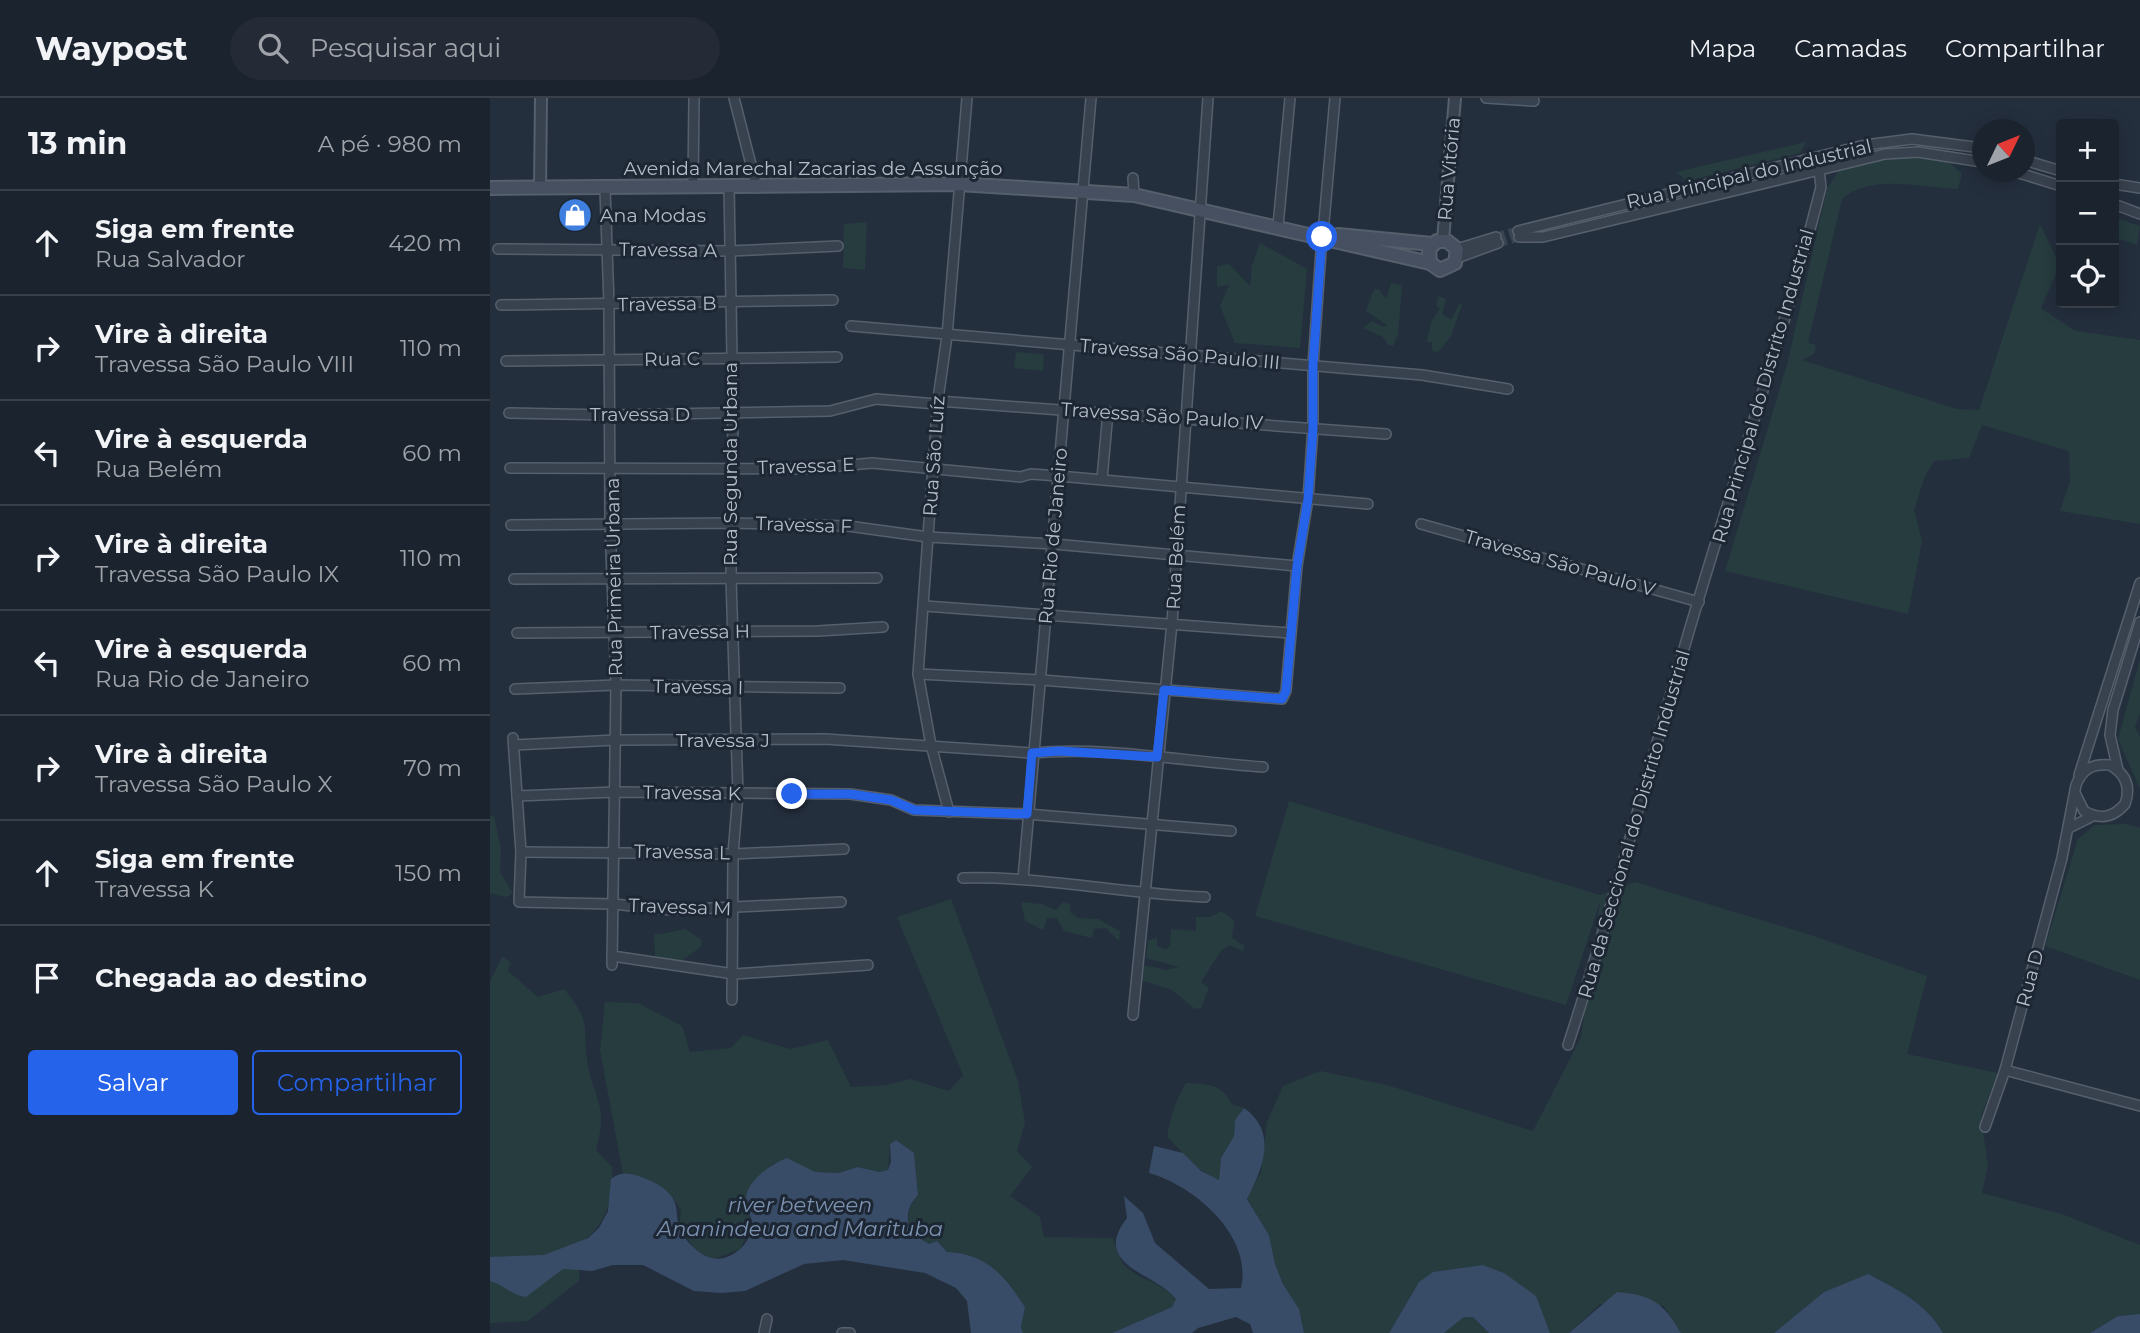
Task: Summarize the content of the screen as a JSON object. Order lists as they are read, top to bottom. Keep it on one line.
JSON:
{"streets":{"main road":["Avenida Marechal Zacarias de Assunção"],"street":["Rua Vitória","Rua Principal do Industrial","Travessa A","Travessa B","Travessa São Paulo III","Rua C","Rua Principal do Distrito Industrial","Travessa D","Travessa São Paulo IV","Rua São Luíz","Rua Segunda Urbana","Travessa E","Travessa F","Rua Rio de Janeiro","Rua Belém","Travessa São Paulo V","Rua Primeira Urbana","Travessa H","Travessa I","Travessa J","Travessa K","Rua da Seccional do Distrito Industrial","Travessa L","Travessa M","Rua D"]},"crossings":[["Avenida Marechal Zacarias de Assunção","Rua Vitória"],["Avenida Marechal Zacarias de Assunção","Rua São Luíz"],["Avenida Marechal Zacarias de Assunção","Rua Segunda Urbana"],["Avenida Marechal Zacarias de Assunção","Rua Rio de Janeiro"],["Avenida Marechal Zacarias de Assunção","Rua Belém"],["Avenida Marechal Zacarias de Assunção","Rua Primeira Urbana"],["Rua Principal do Industrial","Rua Principal do Distrito Industrial"],["Travessa A","Rua Segunda Urbana"],["Travessa A","Rua Primeira Urbana"],["Travessa B","Rua Segunda Urbana"],["Travessa B","Rua Primeira Urbana"],["Travessa São Paulo III","Rua São Luíz"],["Travessa São Paulo III","Rua Rio de Janeiro"],["Travessa São Paulo III","Rua Belém"],["Rua C","Rua Segunda Urbana"],["Rua C","Rua Primeira Urbana"],["Rua Principal do Distrito Industrial","Travessa São Paulo V"],["Rua Principal do Distrito Industrial","Rua da Seccional do Distrito Industrial"],["Travessa D","Travessa São Paulo IV"],["Travessa D","Rua São Luíz"],["Travessa D","Rua Segunda Urbana"],["Travessa D","Rua Primeira Urbana"],["Travessa São Paulo IV","Rua São Luíz"],["Travessa São Paulo IV","Rua Rio de Janeiro"],["Travessa São Paulo IV","Rua Belém"],["Rua São Luíz","Travessa E"],["Rua São Luíz","Travessa F"],["Rua São Luíz","Travessa J"],["Rua São Luíz","Travessa K"],["Rua Segunda Urbana","Travessa E"],["Rua Segunda Urbana","Travessa F"],["Rua Segunda Urbana","Rua Primeira Urbana"],["Rua Segunda Urbana","Travessa H"],["Rua Segunda Urbana","Travessa I"],["Rua Segunda Urbana","Travessa J"],["Rua Segunda Urbana","Travessa K"],["Rua Segunda Urbana","Travessa L"],["Rua Segunda Urbana","Travessa M"],["Travessa E","Rua Primeira Urbana"],["Travessa F","Rua Rio de Janeiro"],["Travessa F","Rua Belém"],["Travessa F","Rua Primeira Urbana"],["Rua Rio de Janeiro","Travessa J"],["Rua Rio de Janeiro","Travessa K"],["Rua Belém","Travessa J"],["Rua Belém","Travessa K"],["Travessa São Paulo V","Rua da Seccional do Distrito Industrial"],["Rua Primeira Urbana","Travessa H"],["Rua Primeira Urbana","Travessa I"],["Rua Primeira Urbana","Travessa J"],["Rua Primeira Urbana","Travessa K"],["Rua Primeira Urbana","Travessa L"],["Rua Primeira Urbana","Travessa M"],["Travessa J","Travessa K"],["Travessa L","Travessa M"]],"water":["river between Ananindeua and Marituba"],"places":{"shop":["Ana Modas"]},"north":"top right","page":{"header":"Waypost","search":"Pesquisar aqui","nav":["Mapa","Camadas","Compartilhar"],"heading":["13 min","A pé · 980 m"],"map_buttons":["+","−"],"list":[["Siga em frente","Rua Salvador","420 m"],["Vire à direita","Travessa São Paulo VIII","110 m"],["Vire à esquerda","Rua Belém","60 m"],["Vire à direita","Travessa São Paulo IX","110 m"],["Vire à esquerda","Rua Rio de Janeiro","60 m"],["Vire à direita","Travessa São Paulo X","70 m"],["Siga em frente","Travessa K","150 m"],"Chegada ao destino"],"buttons":["Salvar","Compartilhar"]}}
